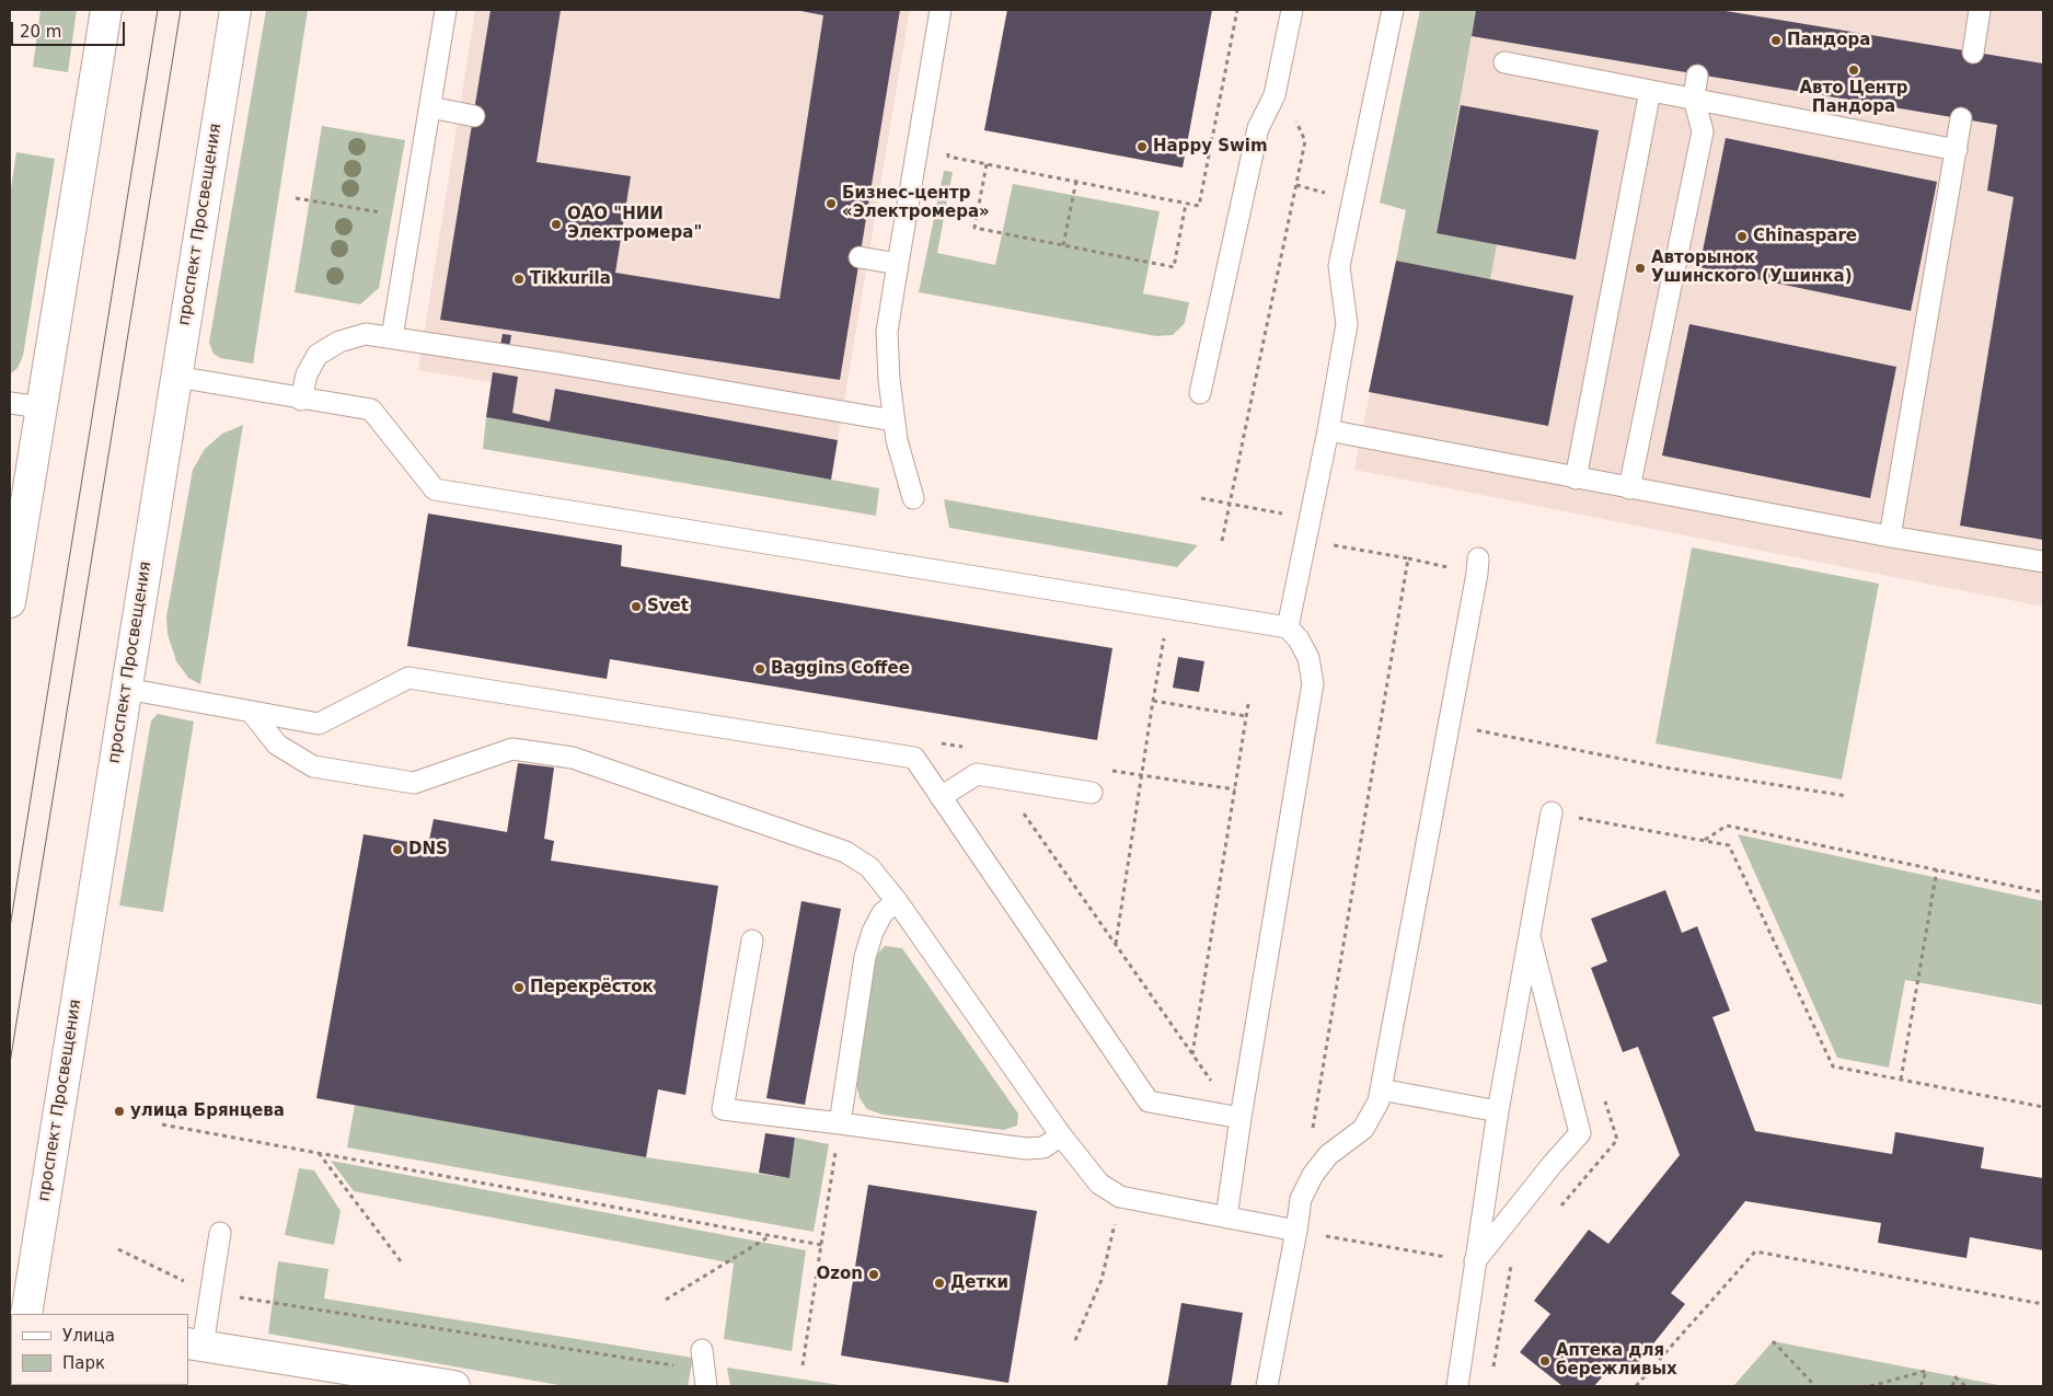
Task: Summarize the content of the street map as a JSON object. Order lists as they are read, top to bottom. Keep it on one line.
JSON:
{"streets":{"main road":["проспект Просвещения"]},"places":["Пандора","Авто Центр Пандора","Happy Swim","Бизнес-центр «Электромера»","ОАО \"НИИ Электромера\"","Chinaspare","Авторынок Ушинского (Ушинка)","Tikkurila","Svet","Baggins Coffee","DNS","Перекрёсток","улица Брянцева","Ozon","Детки","Аптека для бережливых"],"legend":["Улица","Парк"],"scale_bar":"20 m"}
